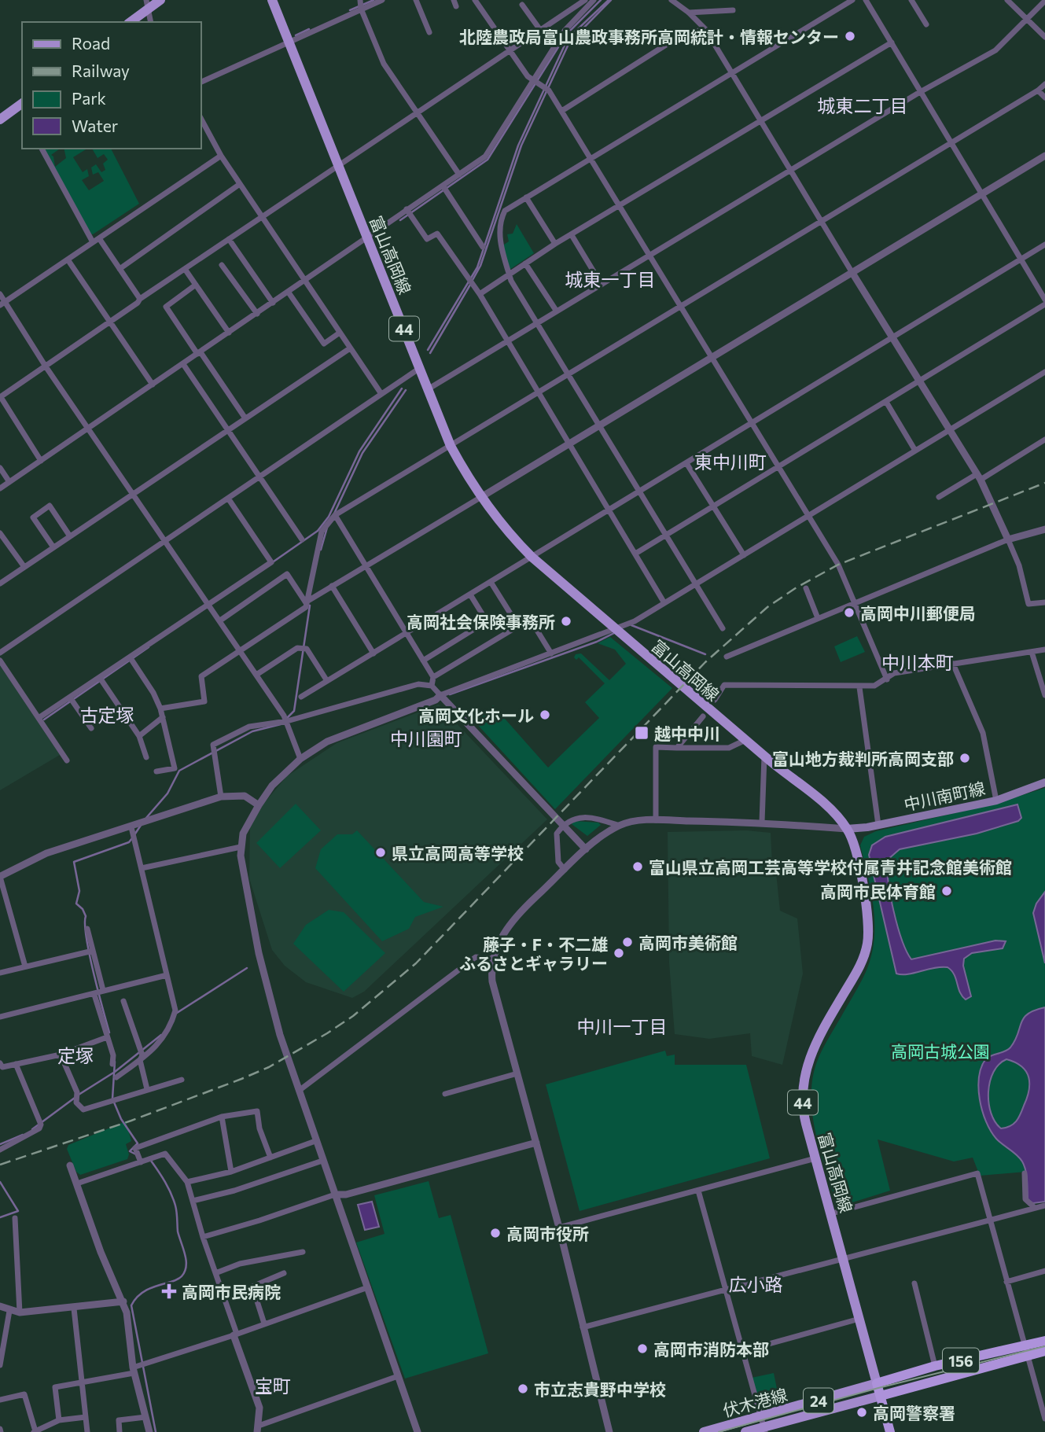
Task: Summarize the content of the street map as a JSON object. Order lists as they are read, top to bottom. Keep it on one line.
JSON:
{"streets":{"highway":["156"],"main road":["富山高岡線","44","中川南町線","24","伏木港線"]},"crossings":[["富山高岡線","中川南町線"],["富山高岡線","156"],["富山高岡線","伏木港線"],["156","伏木港線"]],"districts":["城東二丁目","城東一丁目","東中川町","中川本町","古定塚","中川園町","中川一丁目","定塚","広小路","宝町"],"parks":["高岡古城公園"],"places":{"other":["北陸農政局富山農政事務所高岡統計・情報センター","高岡中川郵便局","高岡社会保険事務所","高岡文化ホール","富山地方裁判所高岡支部","県立高岡高等学校","富山県立高岡工芸高等学校付属青井記念館美術館","高岡市民体育館","高岡市美術館","藤子・F・不二雄 ふるさとギャラリー","高岡市役所","高岡市消防本部","市立志貴野中学校","高岡警察署"],"transit":["越中中川"],"health":["高岡市民病院"]},"legend":["Road","Railway","Park","Water"]}
